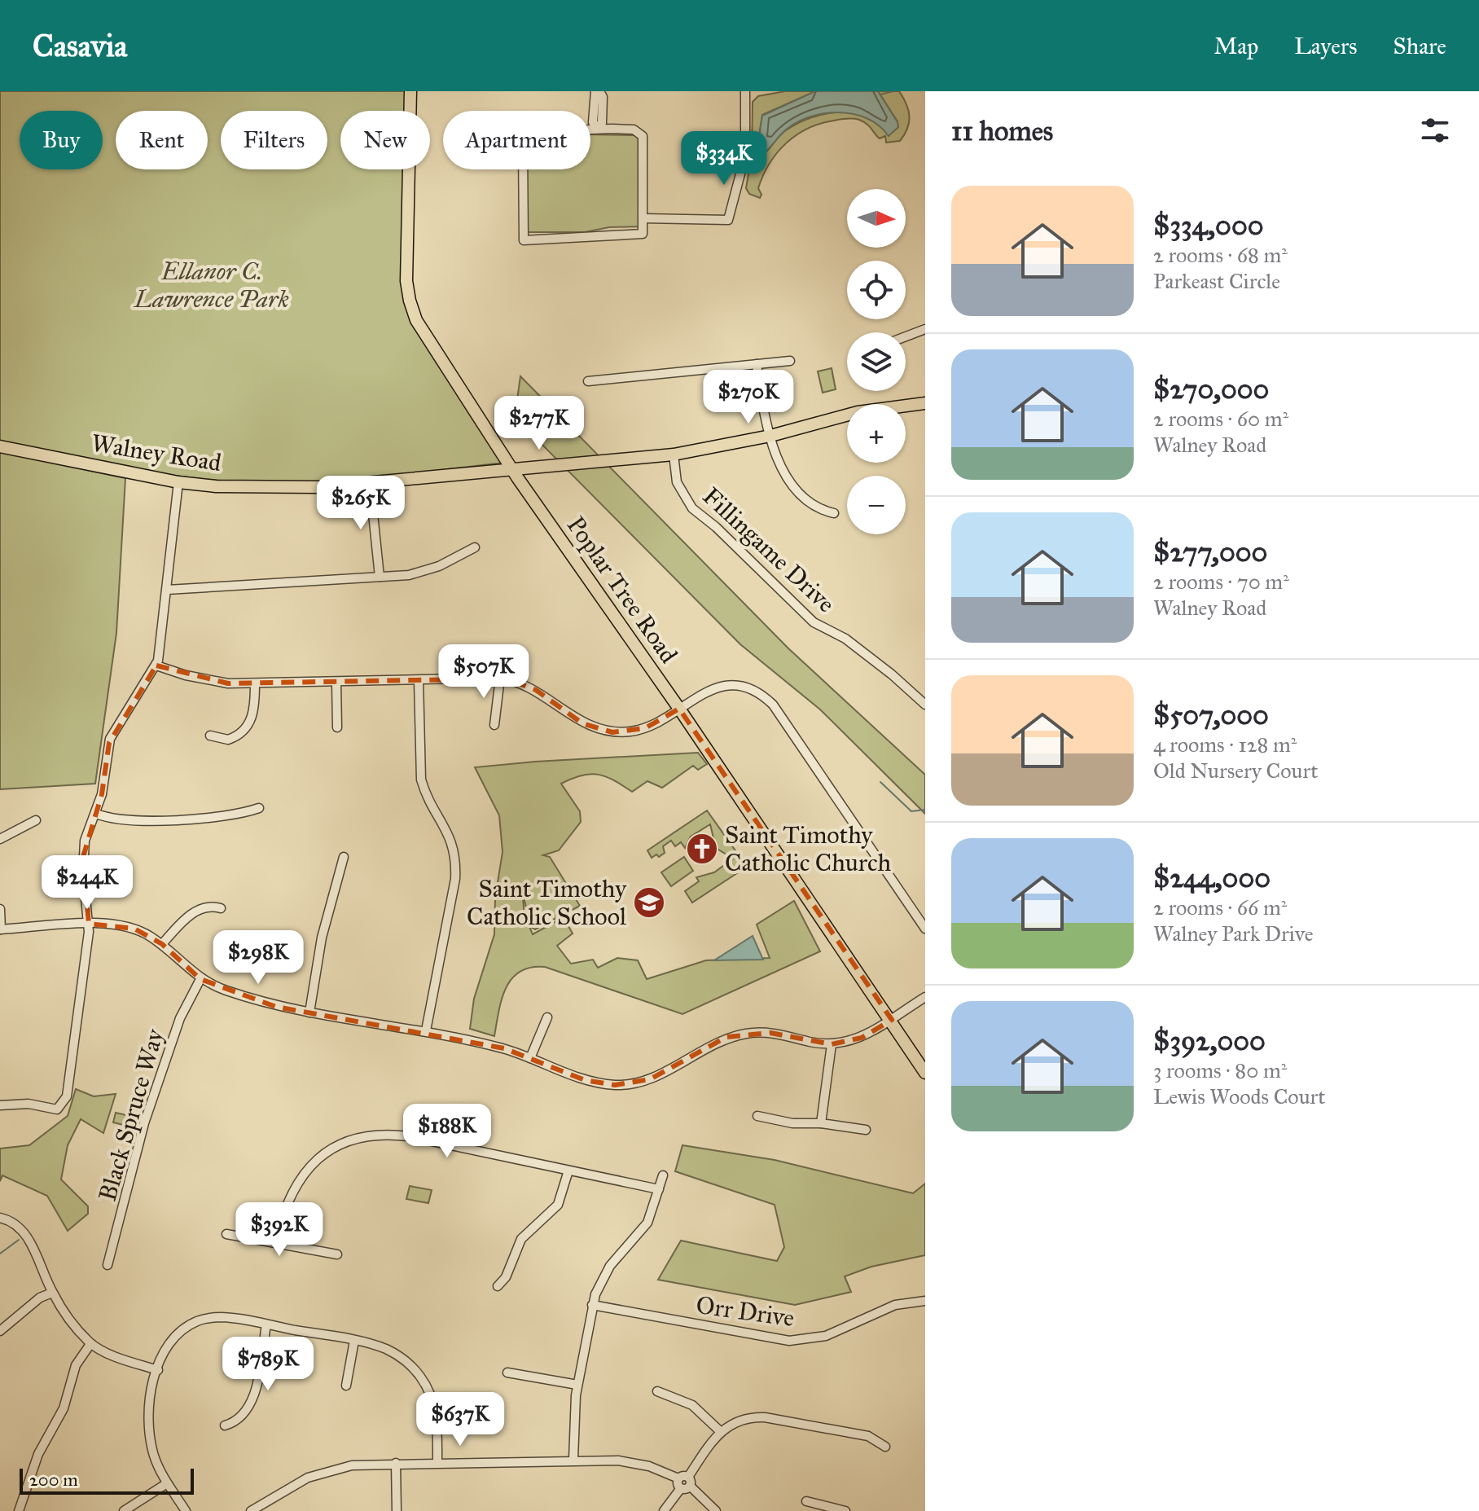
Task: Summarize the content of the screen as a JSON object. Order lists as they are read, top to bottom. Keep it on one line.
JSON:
{"streets":{"main road":["Walney Road","Poplar Tree Road"],"street":["Fillingame Drive","Black Spruce Way","Orr Drive"]},"crossings":[["Walney Road","Fillingame Drive"],["Walney Road","Poplar Tree Road"]],"parks":["Ellanor C. Lawrence Park"],"places":{"church":["Saint Timothy Catholic Church"],"school or university":["Saint Timothy Catholic School"]},"scale_bar":"200 m","north":"right","page":{"header":"Casavia","nav":["Map","Layers","Share"],"heading":"11 homes","chip":["Buy","Rent","Filters","New","Apartment"],"price":["$334K","$270K","$277K","$265K","$507K","$244K","$298K","$188K","$392K","$789K","$637K"],"list":[{"name":"$334,000","note":"2 rooms · 68 m² · Parkeast Circle"},{"name":"$270,000","note":"2 rooms · 60 m² · Walney Road"},{"name":"$277,000","note":"2 rooms · 70 m² · Walney Road"},{"name":"$507,000","note":"4 rooms · 128 m² · Old Nursery Court"},{"name":"$244,000","note":"2 rooms · 66 m² · Walney Park Drive"},{"name":"$392,000","note":"3 rooms · 80 m² · Lewis Woods Court"}],"map_buttons":["+","−"],"scale":"200 m"}}
